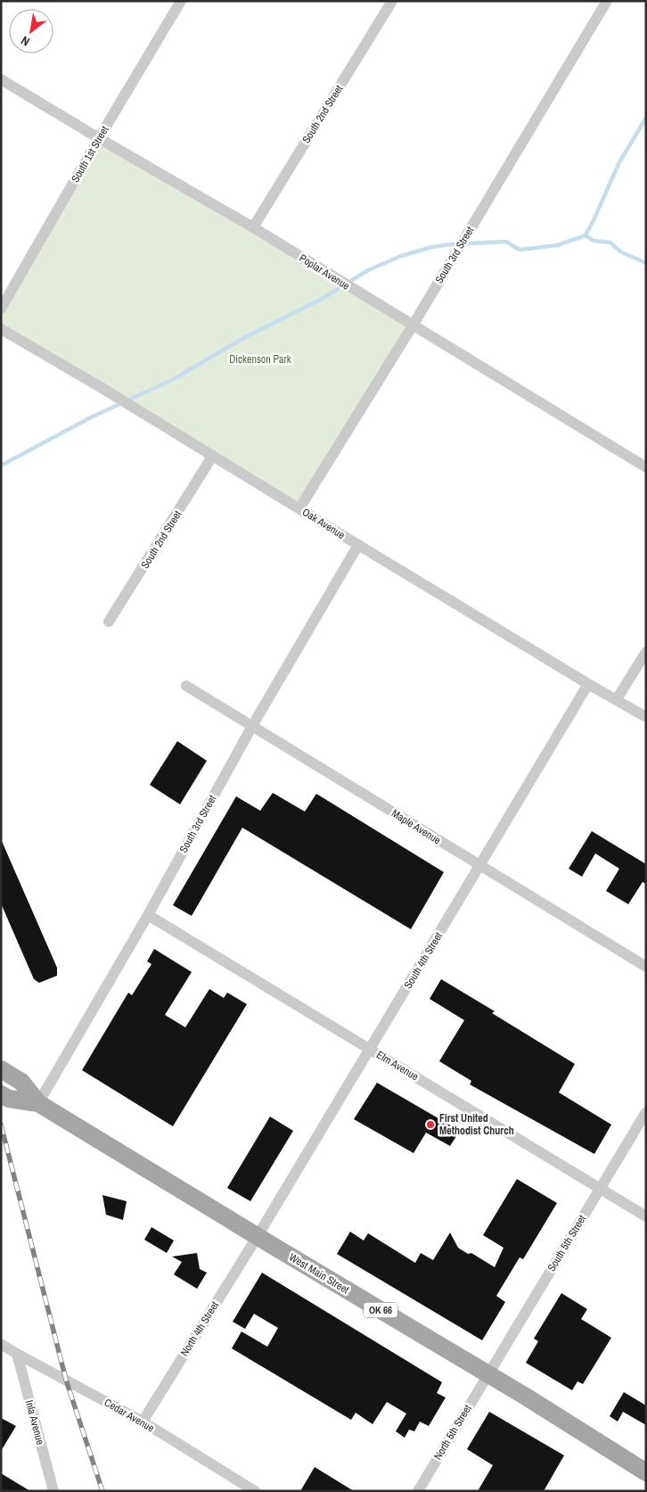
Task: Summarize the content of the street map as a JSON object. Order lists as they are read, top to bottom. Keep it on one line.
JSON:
{"streets":{"main road":["West Main Street","OK 66"],"street":["South 2nd Street","South 1st Street","South 3rd Street","Poplar Avenue","Oak Avenue","Maple Avenue","South 4th Street","Elm Avenue","South 5th Street","North 4th Street","Cedar Avenue","Inla Avenue","North 5th Street"]},"crossings":[["South 2nd Street","Poplar Avenue"],["South 2nd Street","Oak Avenue"],["South 1st Street","Poplar Avenue"],["South 3rd Street","Poplar Avenue"],["South 3rd Street","Oak Avenue"],["South 3rd Street","Maple Avenue"],["South 3rd Street","Elm Avenue"],["South 3rd Street","West Main Street"],["Oak Avenue","South 4th Street"],["Maple Avenue","South 4th Street"],["South 4th Street","Elm Avenue"],["South 4th Street","West Main Street"],["South 4th Street","North 4th Street"],["Elm Avenue","South 5th Street"],["South 5th Street","West Main Street"],["South 5th Street","North 5th Street"],["West Main Street","North 4th Street"],["West Main Street","North 5th Street"],["North 4th Street","Cedar Avenue"],["Cedar Avenue","Inla Avenue"]],"parks":["Dickenson Park"],"places":["First United Methodist Church"],"north":"bottom left"}
